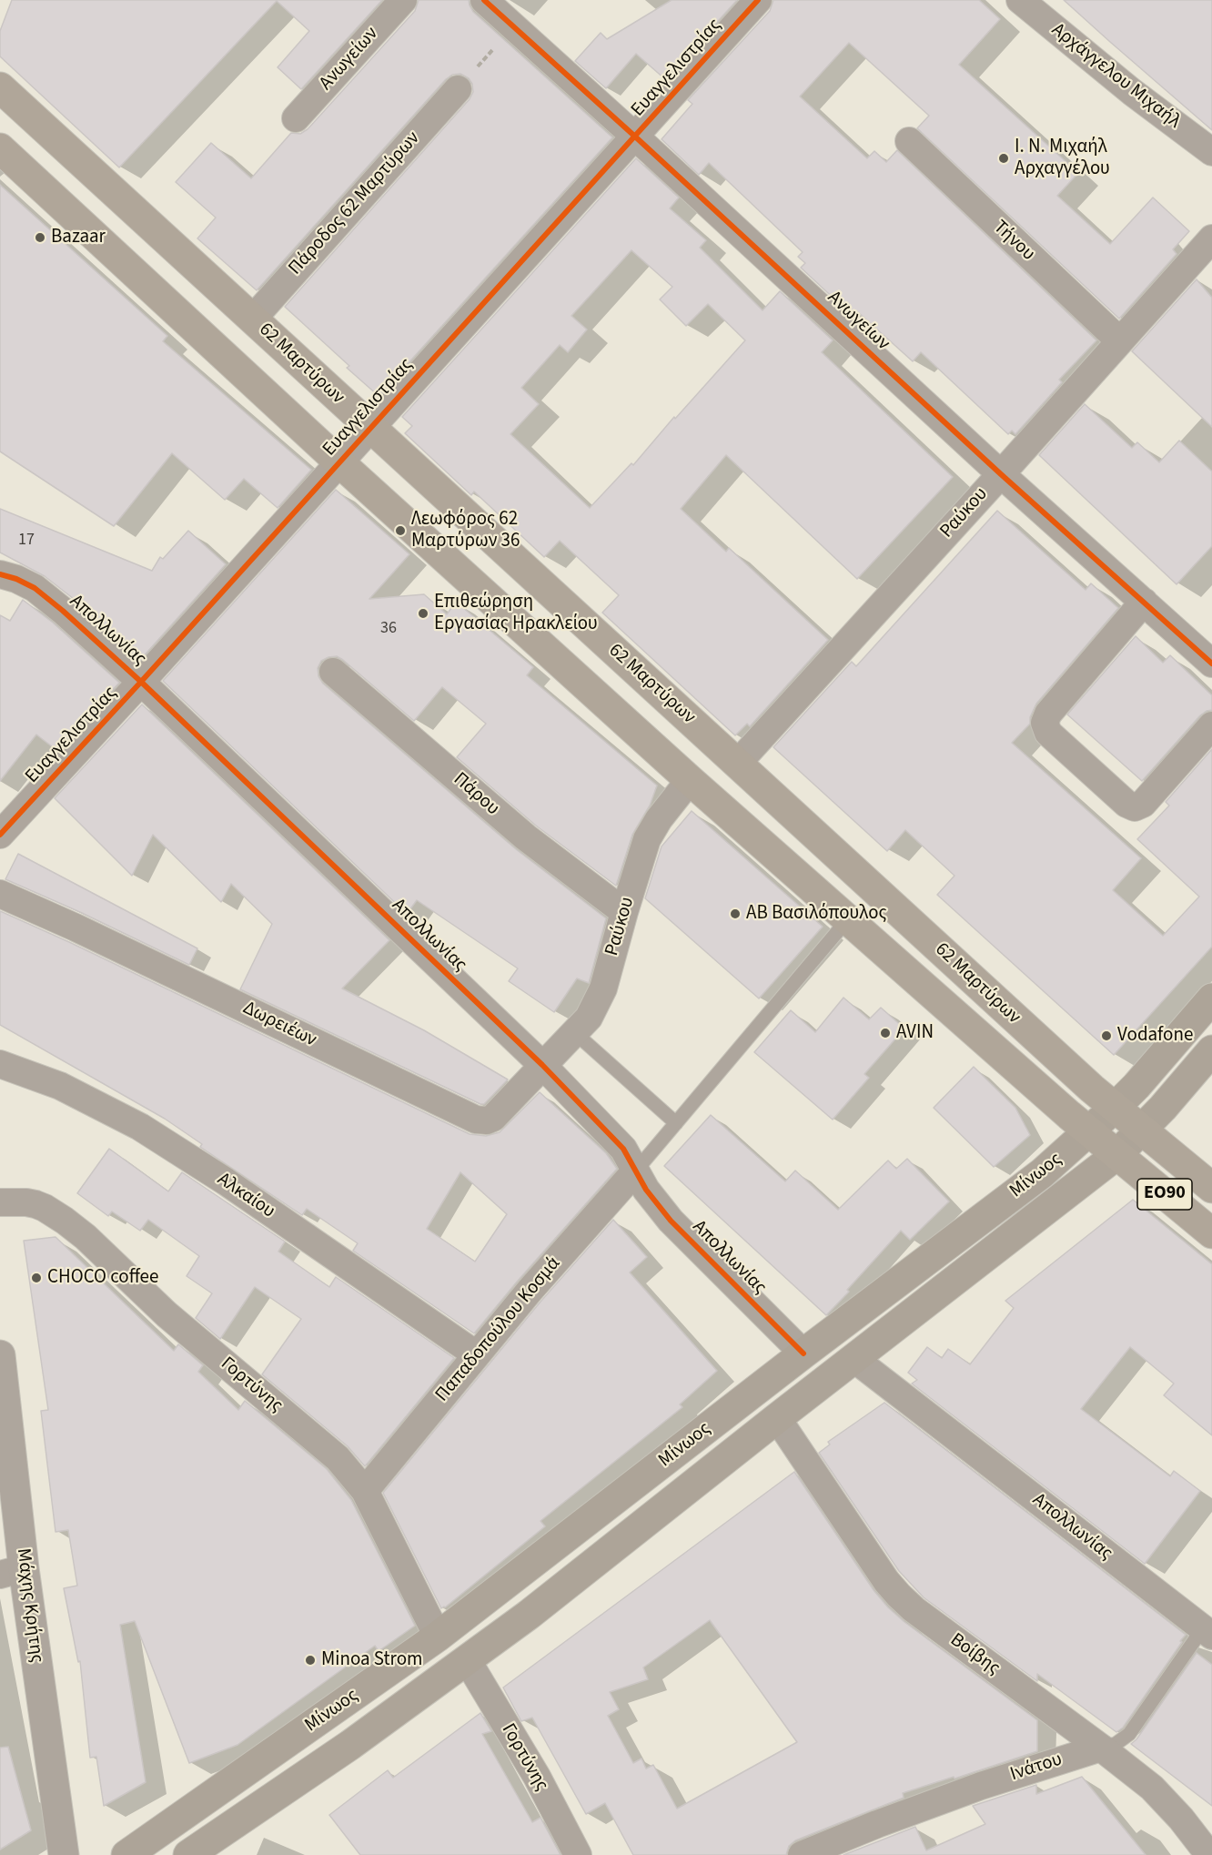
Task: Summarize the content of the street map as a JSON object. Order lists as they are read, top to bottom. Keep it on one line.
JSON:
{"streets":{"main road":["62 Μαρτύρων","Μίνωος","ΕΟ90"],"street":["Ανωγείων","Ευαγγελιστρίας","Αρχάγγελου Μιχαήλ","Πάροδος 62 Μαρτύρων","Τήνου","Ραύκου","Απολλωνίας","Πάρου","Δωρειέων","Αλκαίου","Παπαδοπούλου Κοσμά","Γορτύνης","Μάχης Κρήτης","Βοίβης","Ινάτου"]},"crossings":[["Ανωγείων","Ευαγγελιστρίας"],["Ανωγείων","Ραύκου"],["Ευαγγελιστρίας","62 Μαρτύρων"],["Ευαγγελιστρίας","Απολλωνίας"],["Πάροδος 62 Μαρτύρων","62 Μαρτύρων"],["Τήνου","Ραύκου"],["62 Μαρτύρων","Ραύκου"],["62 Μαρτύρων","Μίνωος"],["Ραύκου","Απολλωνίας"],["Ραύκου","Πάρου"],["Ραύκου","Δωρειέων"],["Απολλωνίας","Δωρειέων"],["Απολλωνίας","Μίνωος"],["Απολλωνίας","Παπαδοπούλου Κοσμά"],["Απολλωνίας","Ινάτου"],["Μίνωος","Γορτύνης"],["Μίνωος","Βοίβης"],["Αλκαίου","Παπαδοπούλου Κοσμά"],["Παπαδοπούλου Κοσμά","Γορτύνης"],["Βοίβης","Ινάτου"]],"places":["Ι. Ν. Μιχαήλ Αρχαγγέλου","Bazaar","Λεωφόρος 62 Μαρτύρων 36","Επιθεώρηση Εργασίας Ηρακλείου","ΑΒ Βασιλόπουλος","AVIN","Vodafone","CHOCO coffee","Minoa Strom"],"house_numbers":["17","36"]}
